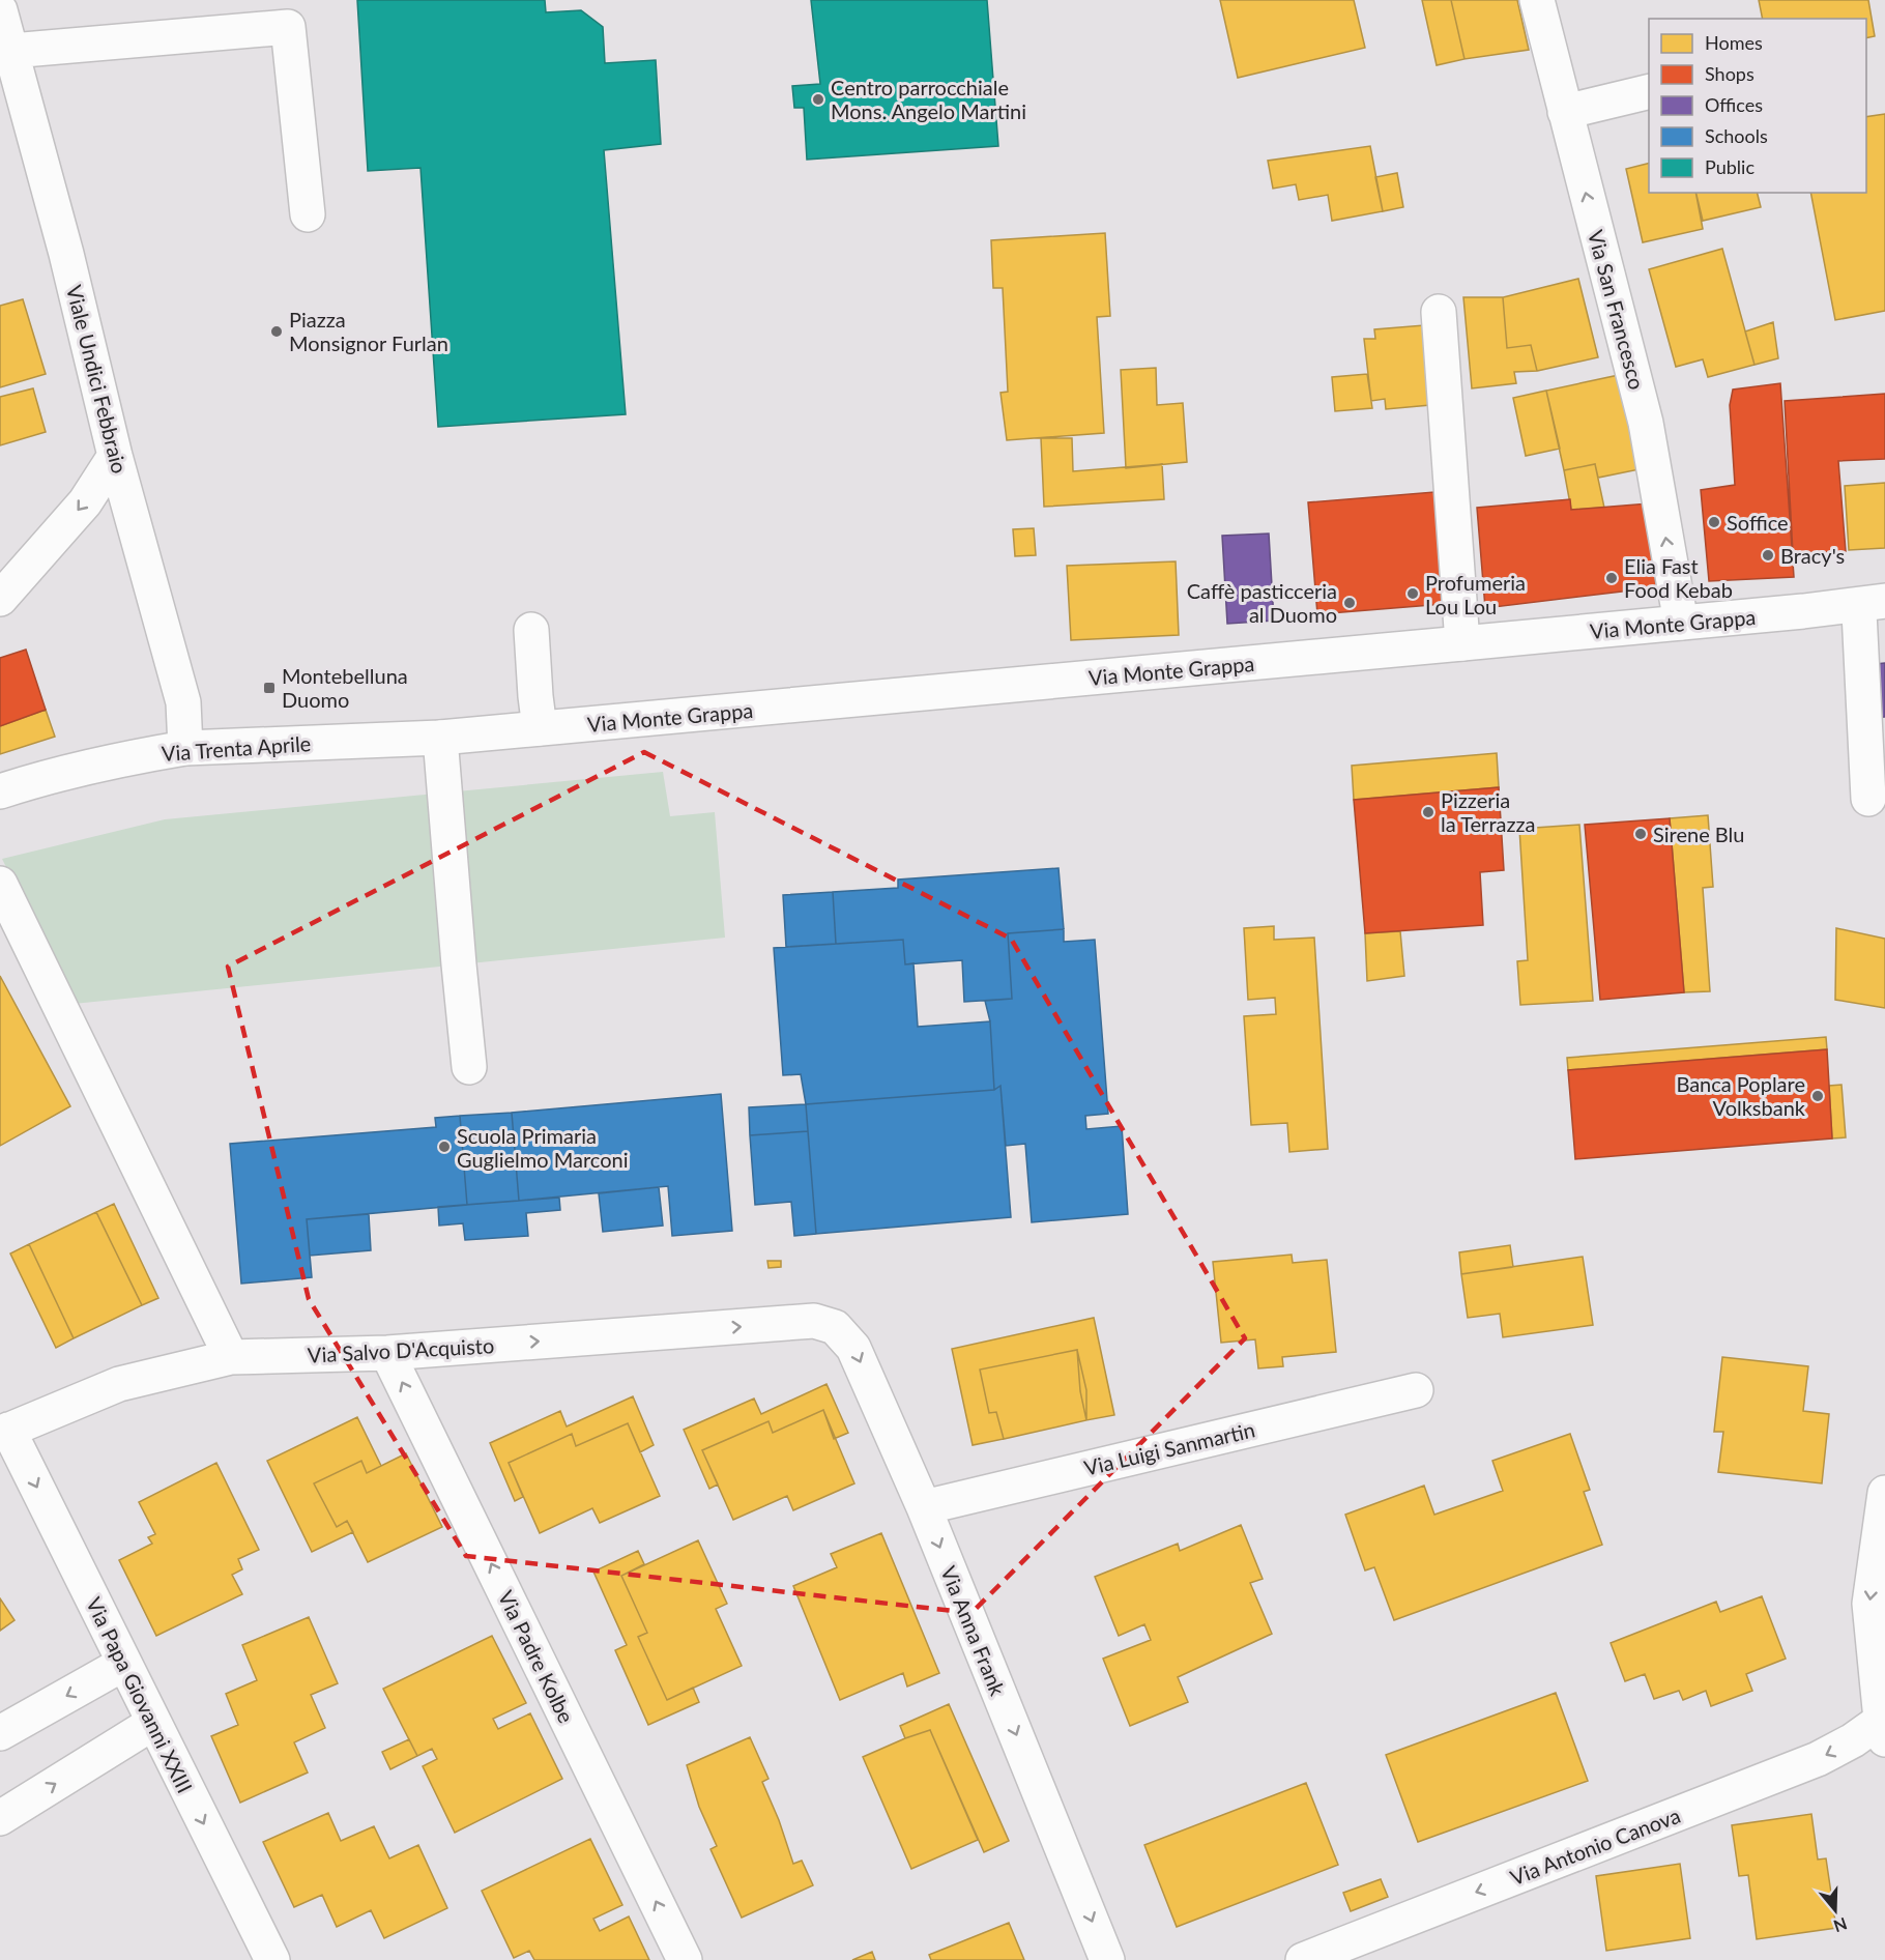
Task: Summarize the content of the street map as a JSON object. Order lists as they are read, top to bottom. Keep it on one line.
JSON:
{"streets":{"street":["Via San Francesco","Viale Undici Febbraio","Via Monte Grappa","Via Trenta Aprile","Via Salvo D'Acquisto","Via Luigi Sanmartin","Via Anna Frank","Via Padre Kolbe","Via Papa Giovanni XXIII","Via Antonio Canova"]},"crossings":[["Via San Francesco","Via Monte Grappa"],["Viale Undici Febbraio","Via Trenta Aprile"],["Via Monte Grappa","Via Trenta Aprile"],["Via Salvo D'Acquisto","Via Anna Frank"],["Via Salvo D'Acquisto","Via Padre Kolbe"],["Via Salvo D'Acquisto","Via Papa Giovanni XXIII"],["Via Luigi Sanmartin","Via Anna Frank"]],"one_way":["Via Salvo D'Acquisto","Via Anna Frank","Via Padre Kolbe","Via Papa Giovanni XXIII","Via Antonio Canova"],"places":{"other":["Centro parrocchiale Mons. Angelo Martini","Piazza Monsignor Furlan","Soffice","Bracy's","Elia Fast Food Kebab","Profumeria Lou Lou","Caffè pasticceria al Duomo","Pizzeria la Terrazza","Sirene Blu","Banca Poplare Volksbank","Scuola Primaria Guglielmo Marconi"],"transit":["Montebelluna Duomo"]},"legend":["Homes","Shops","Offices","Schools","Public"],"north":"bottom"}
